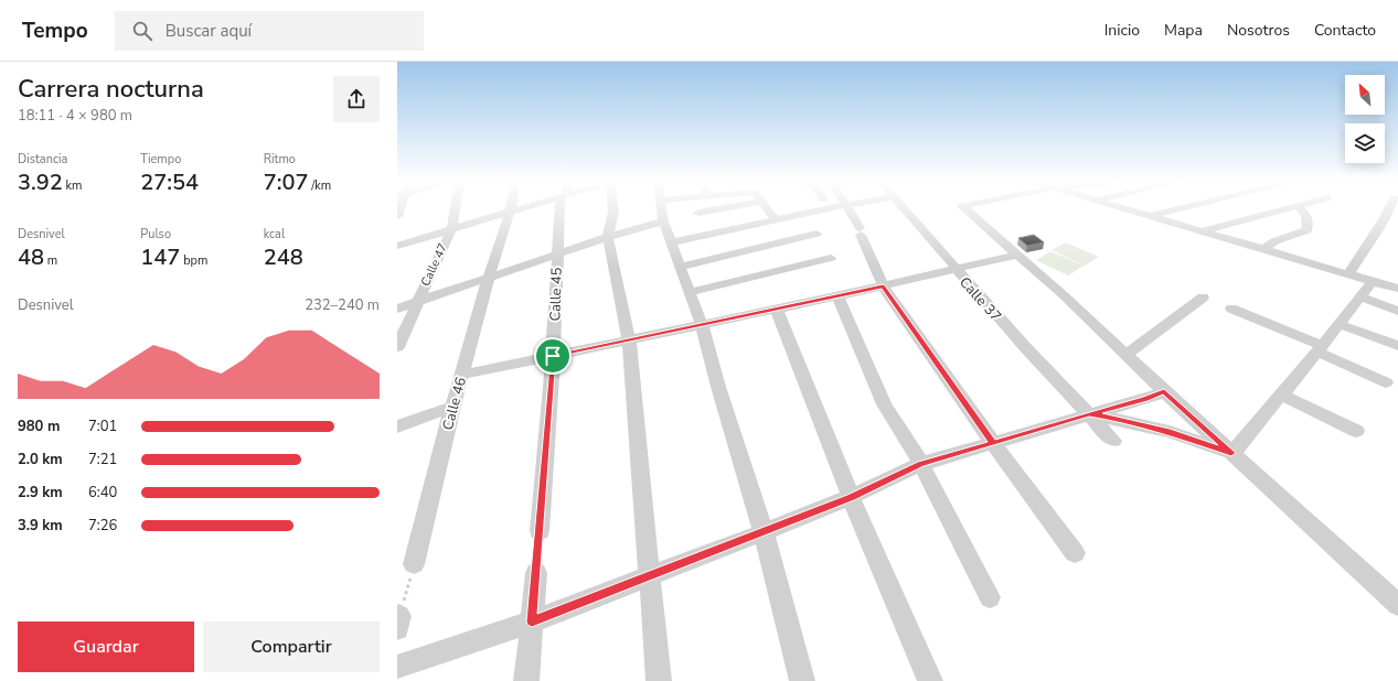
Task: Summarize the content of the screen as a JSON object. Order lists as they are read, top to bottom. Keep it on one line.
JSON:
{"streets":{"street":["Calle 47","Calle 45","Calle 37","Calle 46"]},"north":"top left","page":{"header":"Tempo","search":"Buscar aquí","nav":["Inicio","Mapa","Nosotros","Contacto"],"heading":["Carrera nocturna","18:11 · 4 × 980 m"],"stats":[["Distancia","3.92 km"],["Tiempo","27:54"],["Ritmo","7:07 /km"],["Desnivel","48 m"],["Pulso","147 bpm"],["kcal","248"]],"chart":["Desnivel","232–240 m"],"list":[{"name":"980 m","note":"7:01"},{"name":"2.0 km","note":"7:21"},{"name":"2.9 km","note":"6:40"},{"name":"3.9 km","note":"7:26"}],"buttons":["Guardar","Compartir"]}}
